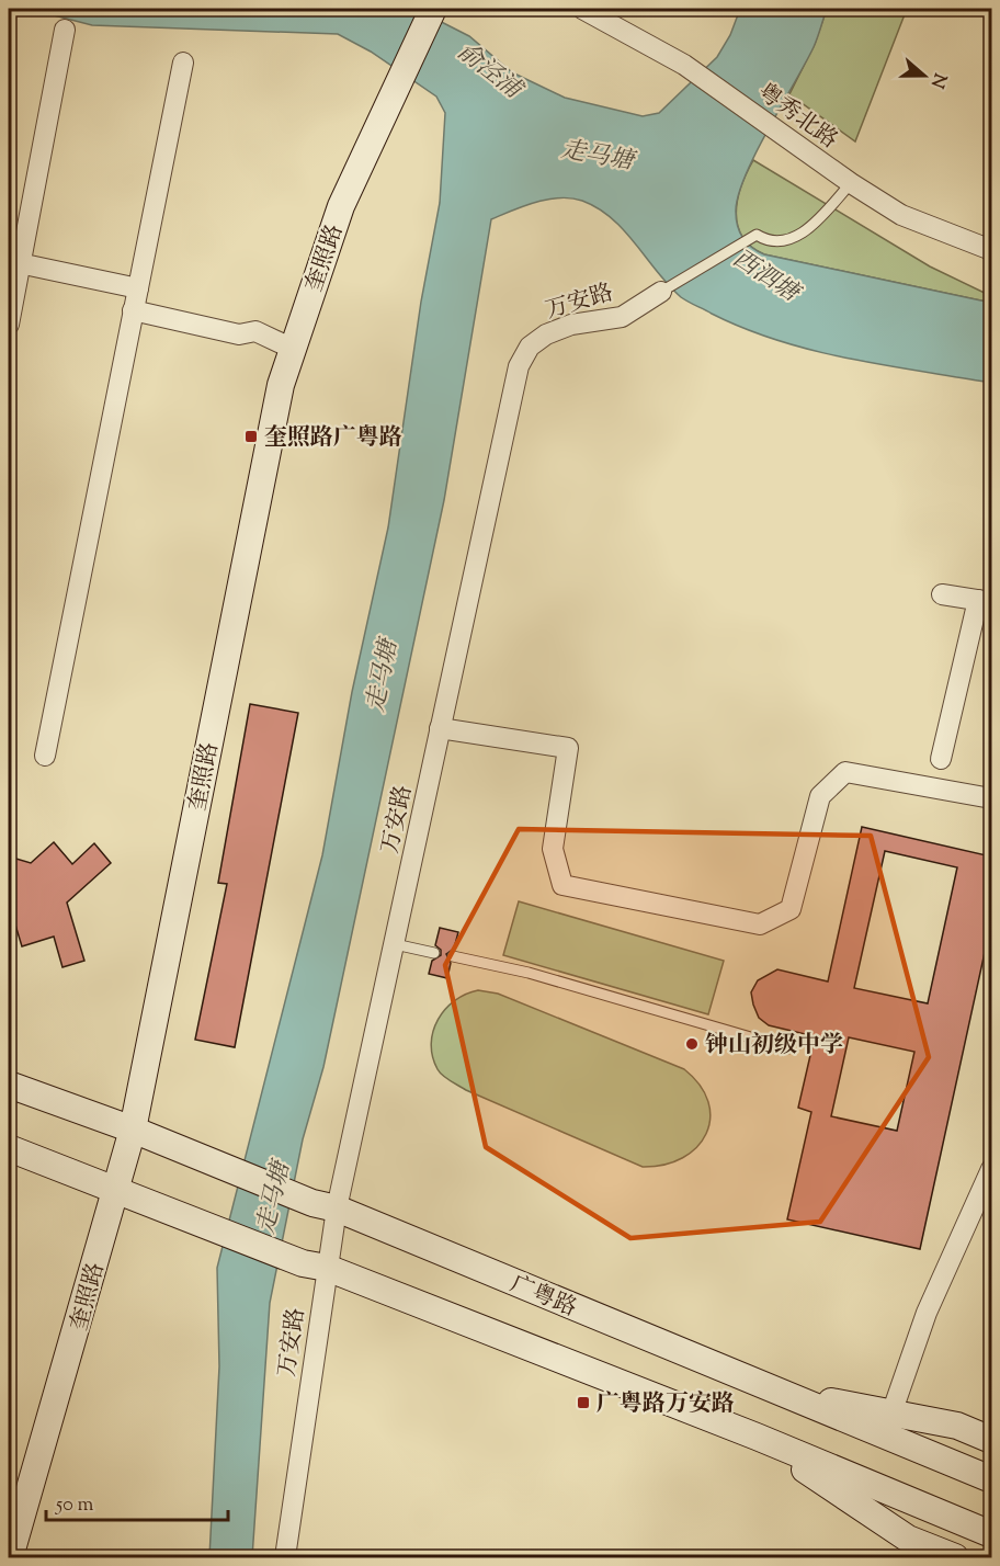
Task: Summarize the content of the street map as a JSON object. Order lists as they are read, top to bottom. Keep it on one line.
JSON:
{"streets":{"main road":["奎照路","广粤路"],"street":["粤秀北路","万安路"]},"crossings":[["粤秀北路","万安路"],["奎照路","广粤路"],["万安路","广粤路"]],"water":["俞泾浦","走马塘","西泗塘"],"places":{"transit":["奎照路广粤路","广粤路万安路"],"other":["钟山初级中学"]},"scale_bar":"50 m","north":"right"}
